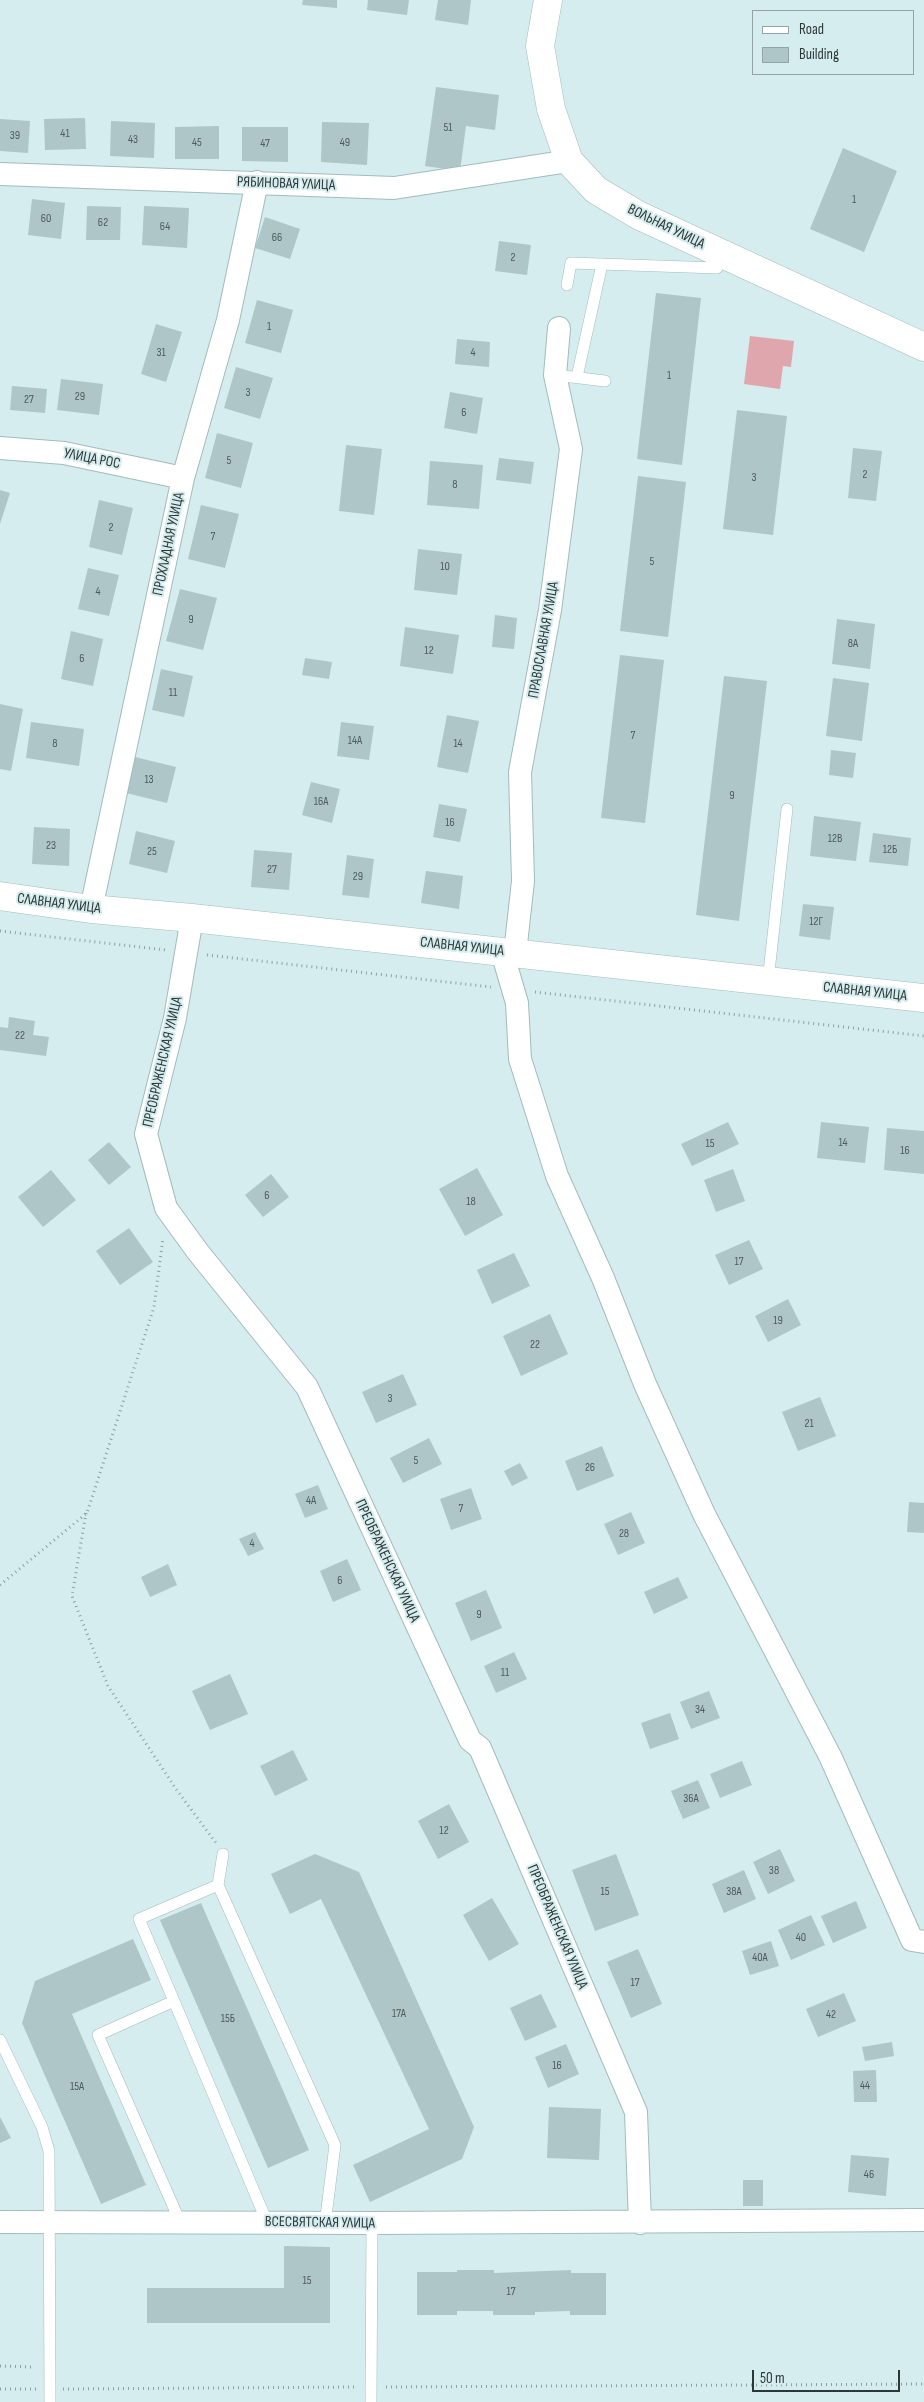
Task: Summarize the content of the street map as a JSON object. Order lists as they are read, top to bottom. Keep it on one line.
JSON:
{"streets":{"street":["РЯБИНОВАЯ УЛИЦА","ВОЛЬНАЯ УЛИЦА","УЛИЦА РОС","ПРОХЛАДНАЯ УЛИЦА","ПРАВОСЛАВНАЯ УЛИЦА","СЛАВНАЯ УЛИЦА","ПРЕОБРАЖЕНСКАЯ УЛИЦА","ВСЕСВЯТСКАЯ УЛИЦА"]},"crossings":[["РЯБИНОВАЯ УЛИЦА","ВОЛЬНАЯ УЛИЦА"],["РЯБИНОВАЯ УЛИЦА","ПРОХЛАДНАЯ УЛИЦА"],["УЛИЦА РОС","ПРОХЛАДНАЯ УЛИЦА"],["ПРОХЛАДНАЯ УЛИЦА","СЛАВНАЯ УЛИЦА"],["ПРАВОСЛАВНАЯ УЛИЦА","СЛАВНАЯ УЛИЦА"],["СЛАВНАЯ УЛИЦА","ПРЕОБРАЖЕНСКАЯ УЛИЦА"],["ПРЕОБРАЖЕНСКАЯ УЛИЦА","ВСЕСВЯТСКАЯ УЛИЦА"]],"house_numbers":["51","41","39","43","45","49","47","1","60","62","64","66","2","1","31","4","1","3","29","27","6","5","2","3","8","2","7","5","10","4","9","8А","12","6","11","7","14А","8","14","13","9","16А","16","12В","23","12Б","25","27","29","12Г","22","14","15","16","6","18","17","19","22","3","21","5","26","4А","7","28","4","6","9","11","34","36А","12","38","15","38А","40","40А","17","17А","42","15Б","16","44","15А","46","15","17"],"legend":["Road","Building"],"scale_bar":"50 m"}
